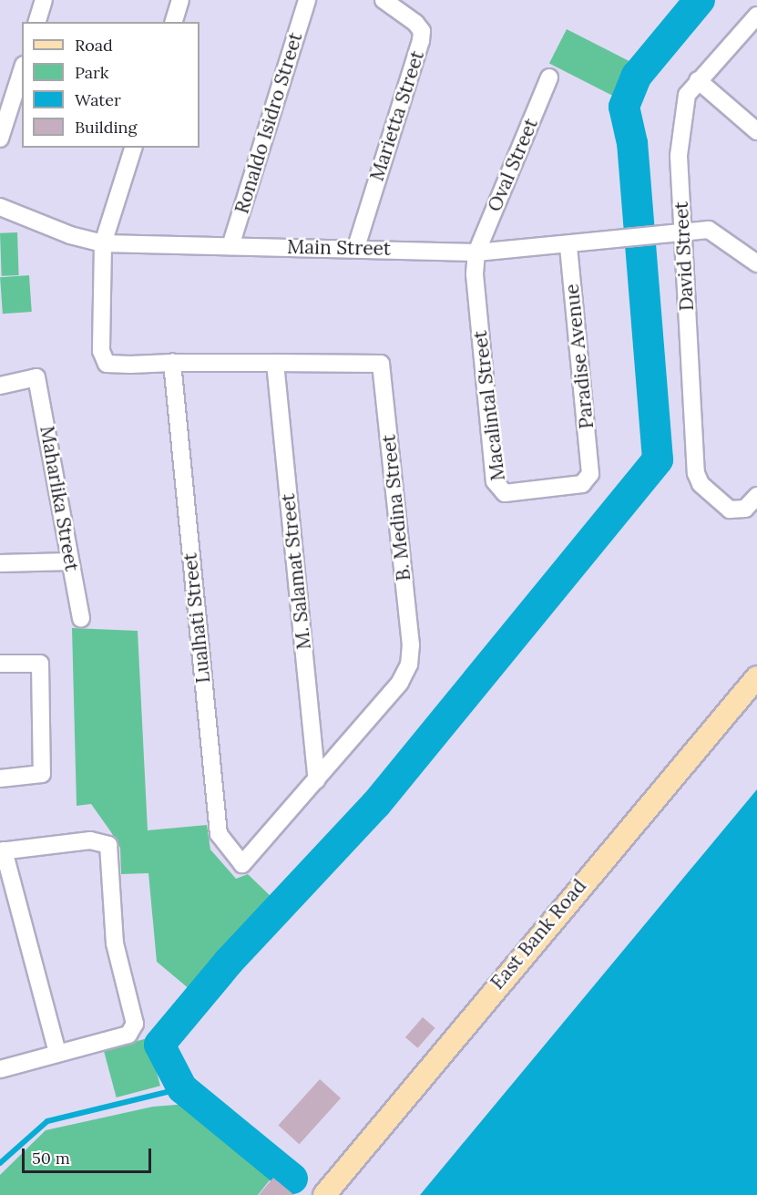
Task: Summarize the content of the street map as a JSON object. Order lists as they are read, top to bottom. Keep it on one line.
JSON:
{"streets":{"main road":["East Bank Road"],"street":["Marietta Street","Ronaldo Isidro Street","Oval Street","Main Street","David Street","Paradise Avenue","Macalintal Street","Maharlika Street","B. Medina Street","M. Salamat Street","Lualhati Street"]},"crossings":[["Marietta Street","Main Street"],["Ronaldo Isidro Street","Main Street"],["Oval Street","Main Street"],["Oval Street","Macalintal Street"],["Main Street","David Street"],["Main Street","Paradise Avenue"],["Main Street","Macalintal Street"],["Main Street","B. Medina Street"],["Paradise Avenue","Macalintal Street"],["B. Medina Street","M. Salamat Street"],["B. Medina Street","Lualhati Street"]],"legend":["Road","Park","Water","Building"],"scale_bar":"50 m"}
